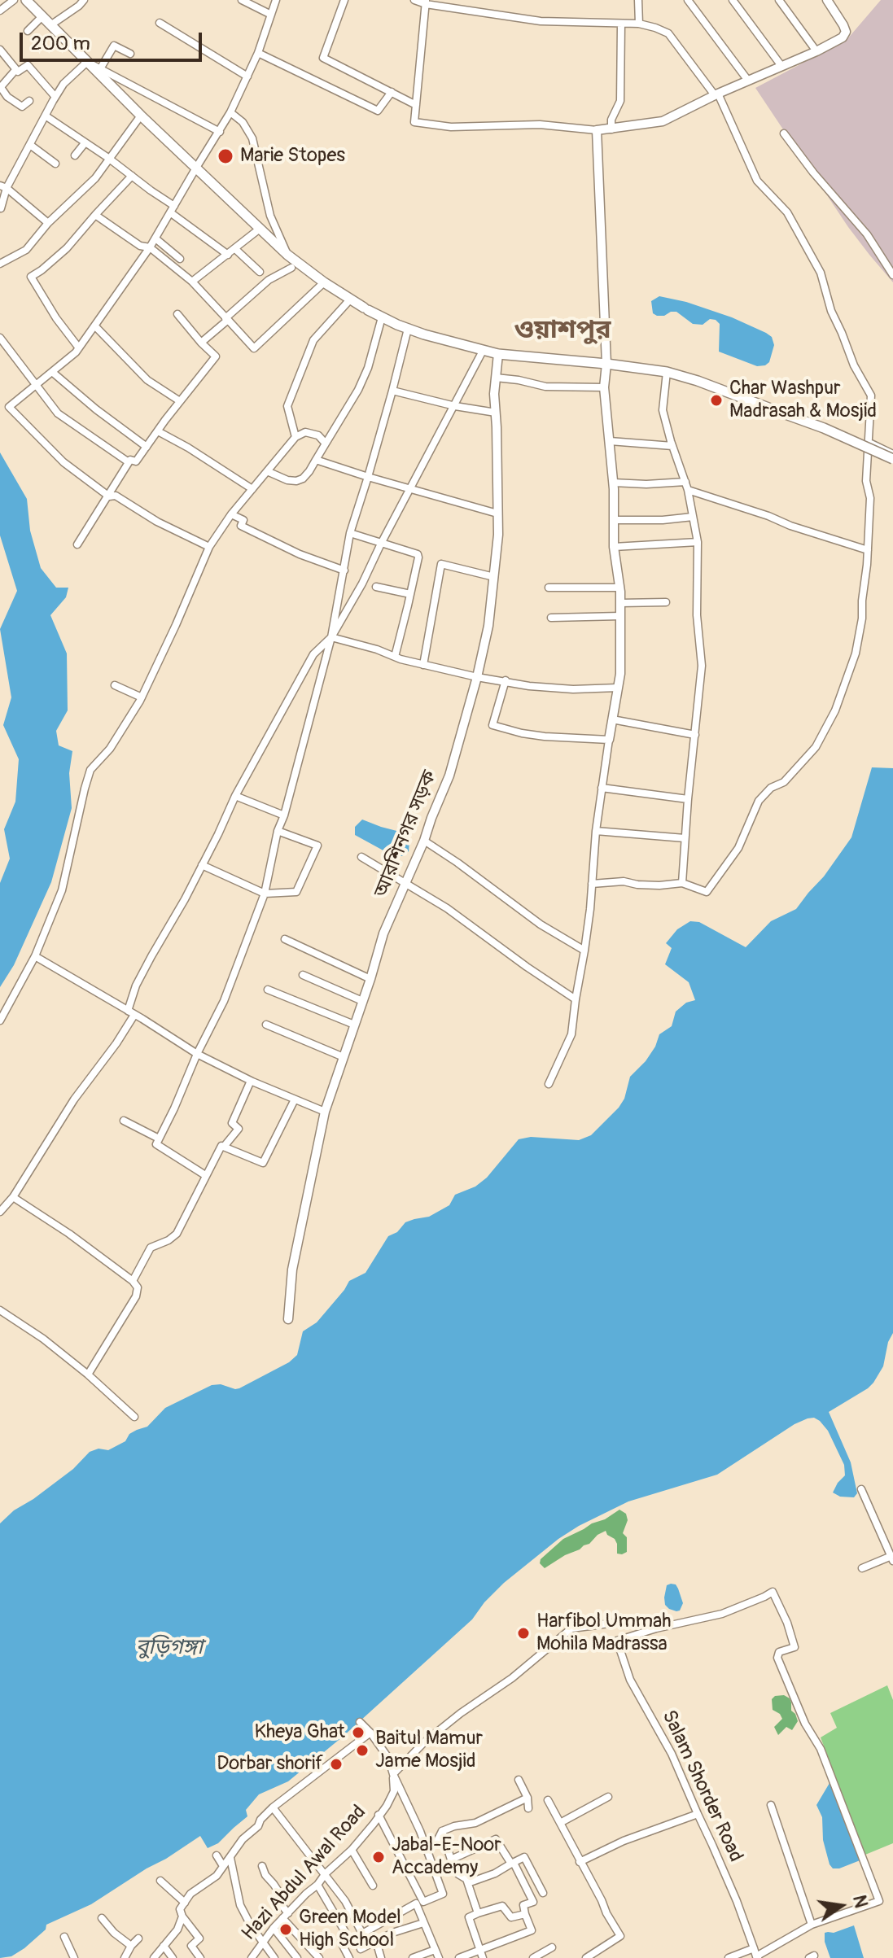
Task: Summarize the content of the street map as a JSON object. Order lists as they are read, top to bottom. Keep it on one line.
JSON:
{"streets":{"street":["আরশিনগর সড়ক","Salam Shorder Road","Hazi Abdul Awal Road"]},"districts":["ওয়াশপুর"],"water":["বুড়িগঙ্গা"],"places":["Marie Stopes","Char Washpur Madrasah & Mosjid","Harfibol Ummah Mohila Madrassa","Kheya Ghat","Baitul Mamur Jame Mosjid","Dorbar shorif","Jabal-E-Noor Accademy","Green Model High School"],"scale_bar":"200 m","north":"right"}
